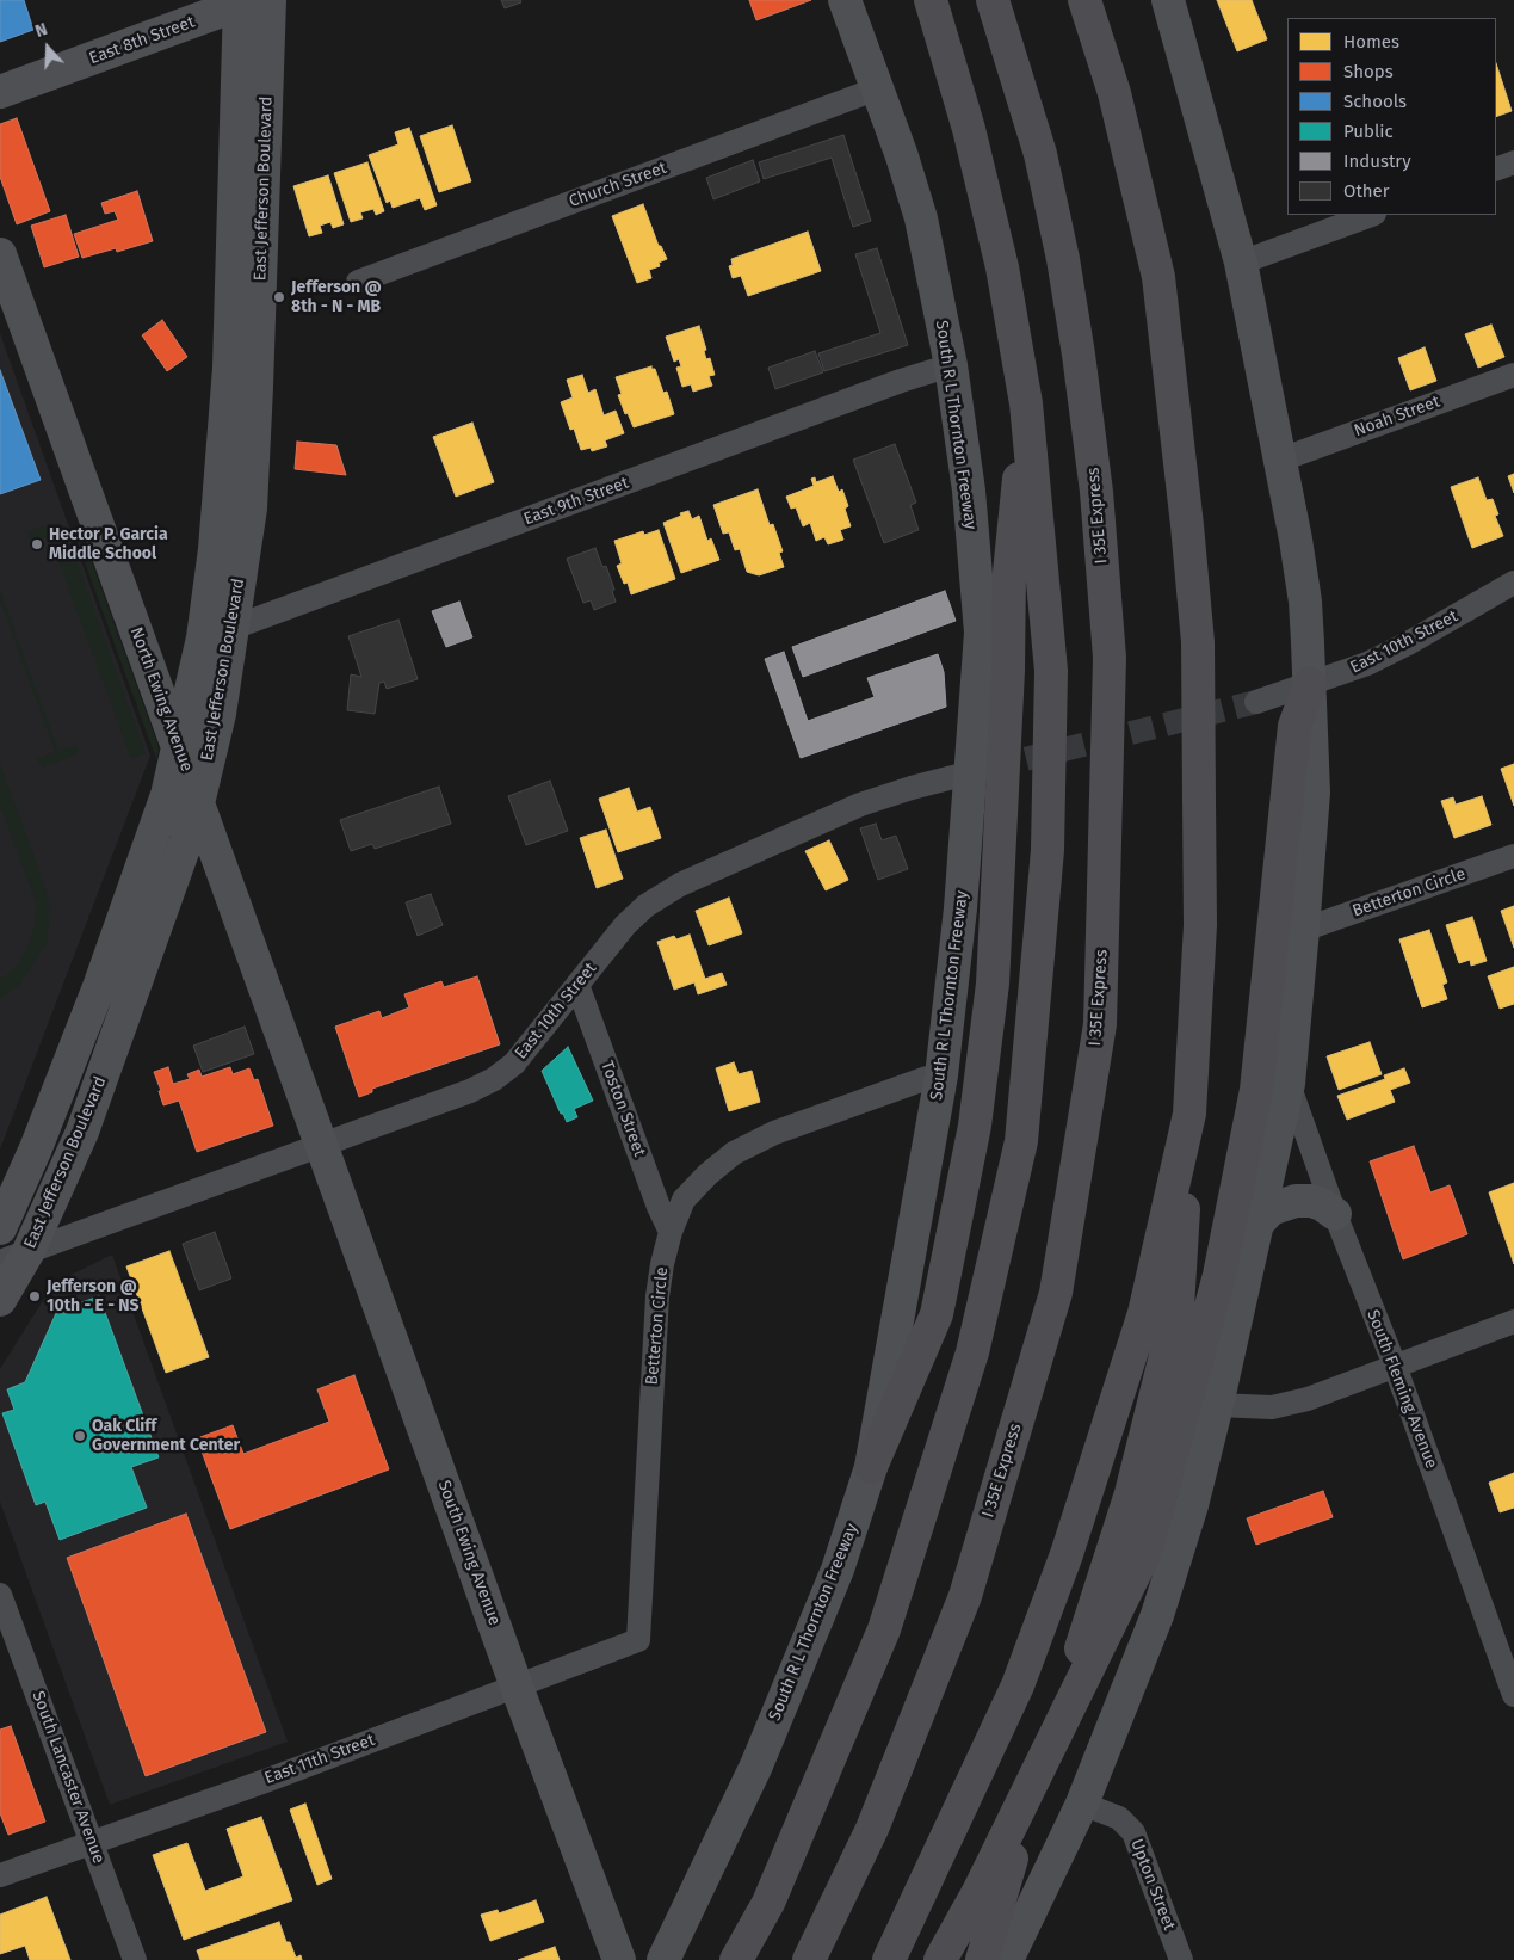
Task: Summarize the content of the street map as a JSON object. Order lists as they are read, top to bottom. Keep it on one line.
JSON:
{"streets":{"highway":["I 35E Express"],"main road":["East 8th Street","East Jefferson Boulevard","South R L Thornton Freeway","North Ewing Avenue","South Ewing Avenue"],"street":["Church Street","Noah Street","East 9th Street","East 10th Street","Betterton Circle","Toston Street","South Fleming Avenue","East 11th Street","South Lancaster Avenue","Upton Street"]},"crossings":[["East 8th Street","East Jefferson Boulevard"],["Church Street","South R L Thornton Freeway"],["East Jefferson Boulevard","East 9th Street"],["East Jefferson Boulevard","East 10th Street"],["East Jefferson Boulevard","North Ewing Avenue"],["South R L Thornton Freeway","East 9th Street"],["South R L Thornton Freeway","East 10th Street"],["South R L Thornton Freeway","Betterton Circle"],["East 10th Street","North Ewing Avenue"],["East 10th Street","Toston Street"],["East 10th Street","South Ewing Avenue"],["North Ewing Avenue","South Ewing Avenue"],["Betterton Circle","Toston Street"],["Betterton Circle","East 11th Street"],["South Ewing Avenue","East 11th Street"],["East 11th Street","South Lancaster Avenue"]],"places":["Jefferson @ 8th - N - MB","Hector P. Garcia Middle School","Jefferson @ 10th - E - NS","Oak Cliff Government Center"],"legend":["Homes","Shops","Schools","Public","Industry","Other"],"north":"top"}
